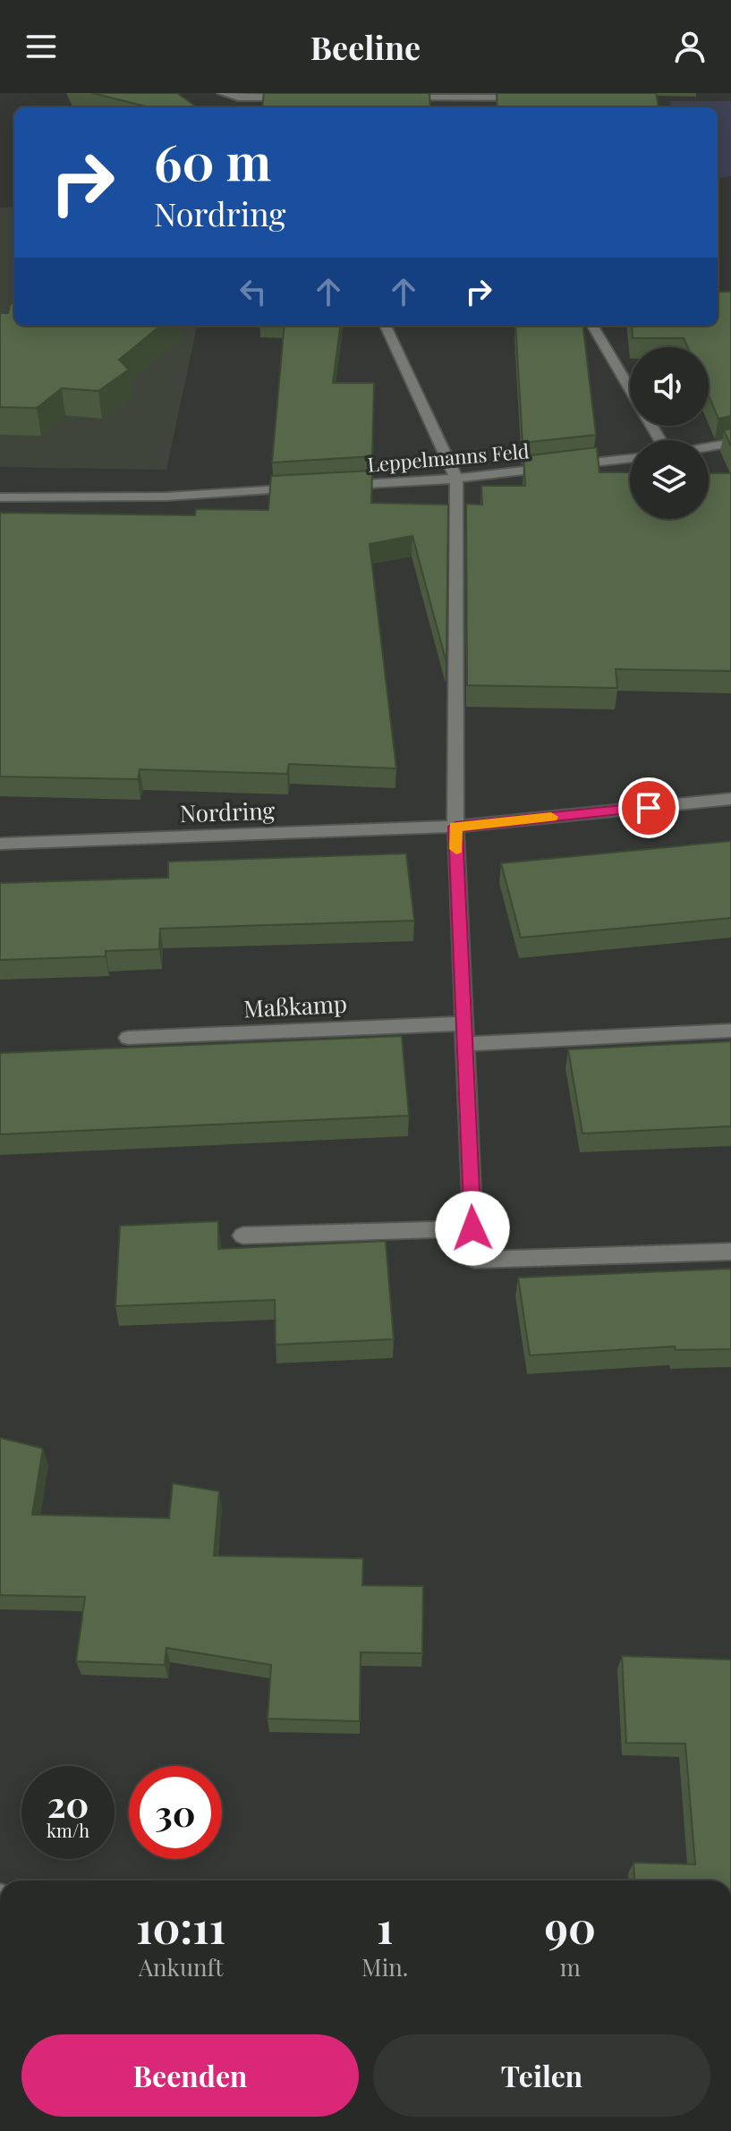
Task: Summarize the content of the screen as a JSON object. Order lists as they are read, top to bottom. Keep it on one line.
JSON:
{"streets":{"street":["Leppelmanns Feld","Nordring","Maßkamp"]},"page":{"header":"Beeline","turn":["60 m","Nordring"],"speed":"20 km/h","limit":"30","eta":["10:11","Ankunft","1","Min.","90","m"],"buttons":["Beenden","Teilen"]}}
